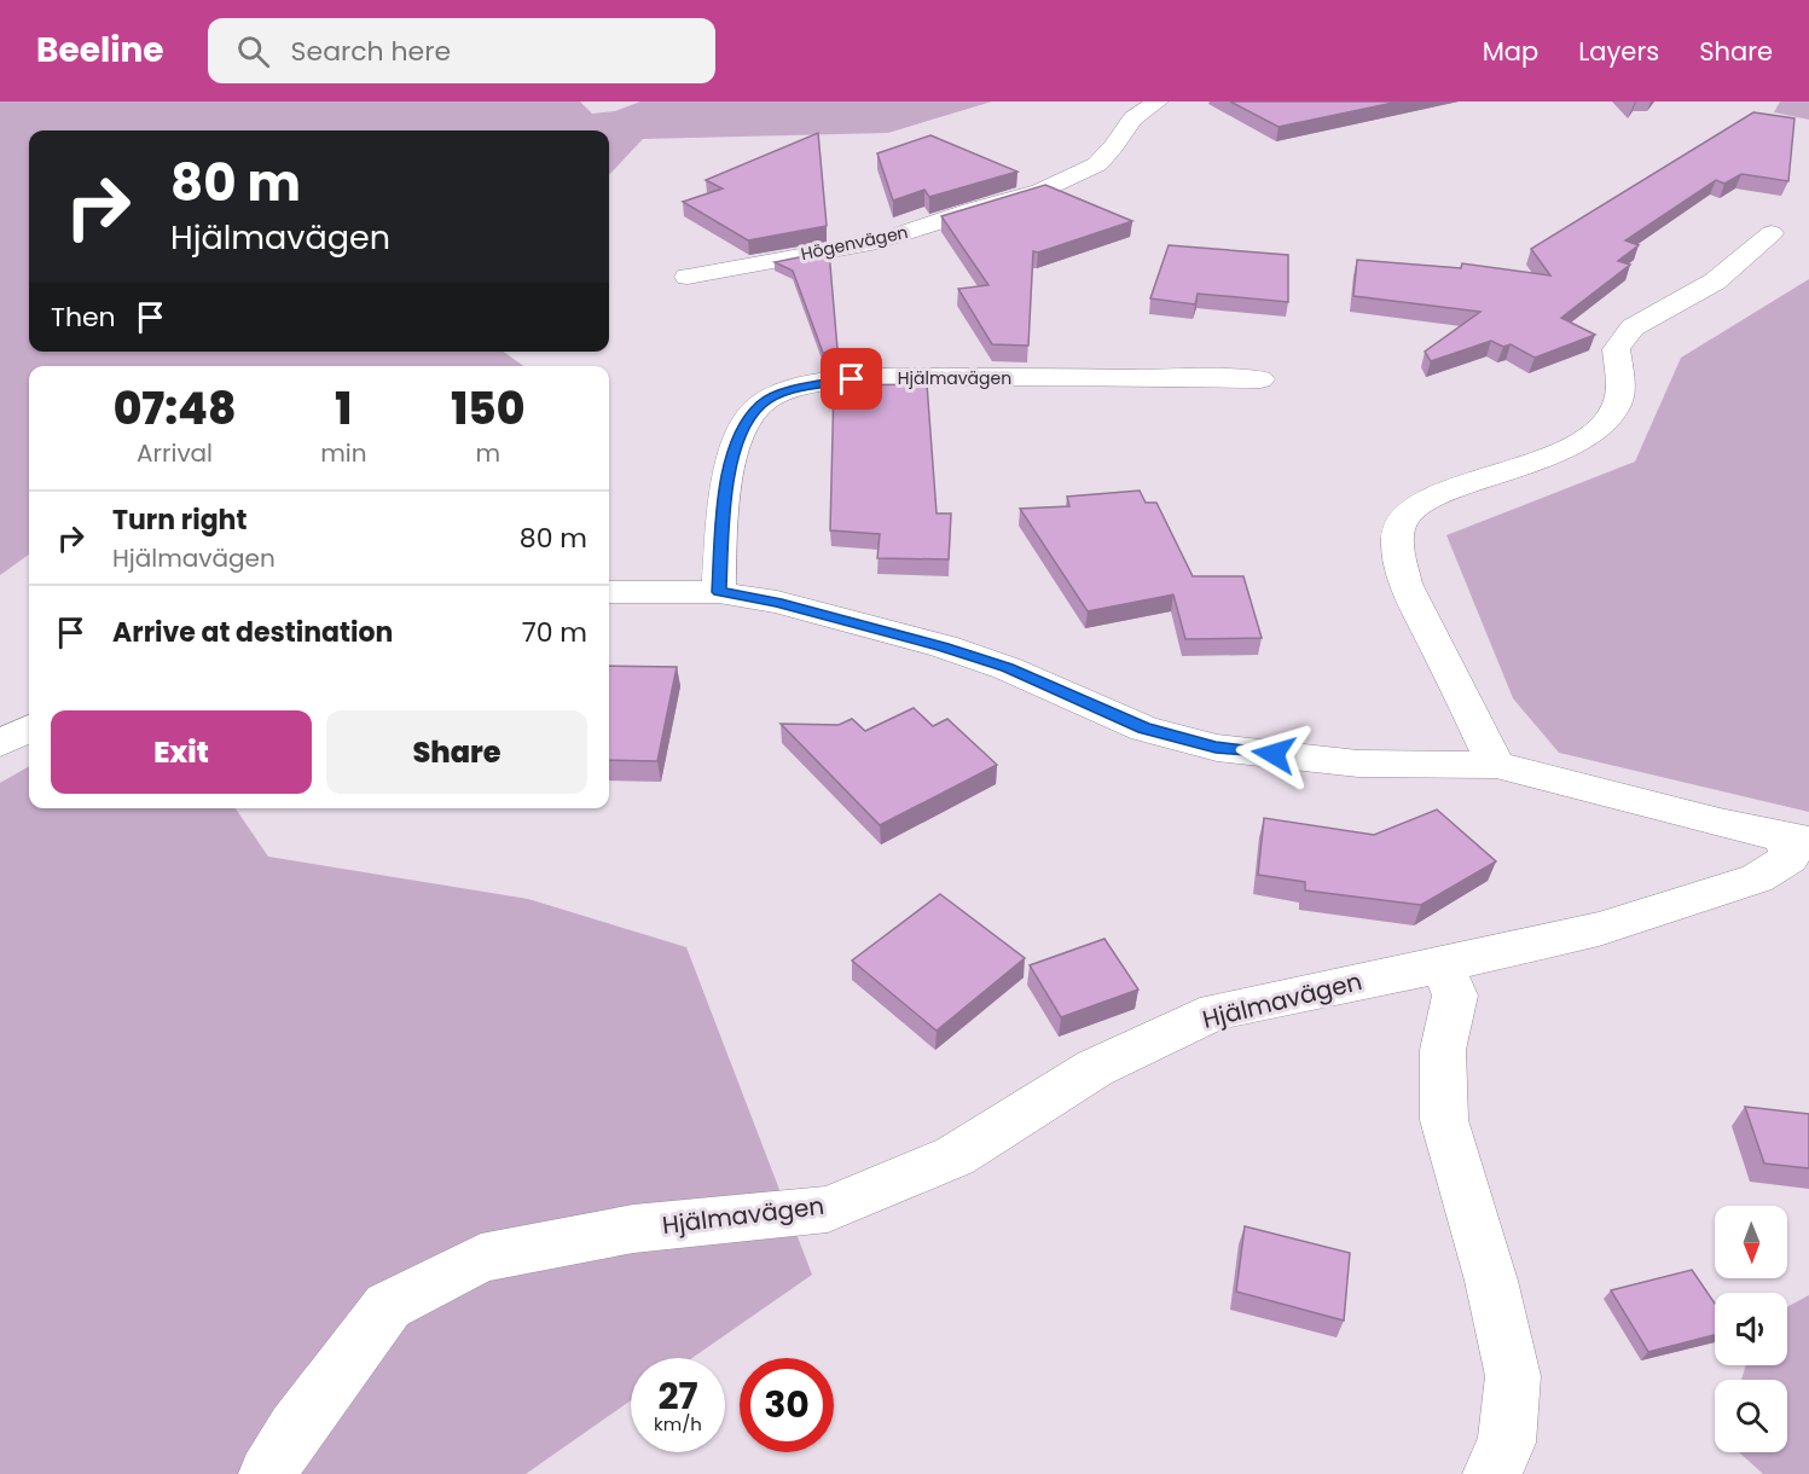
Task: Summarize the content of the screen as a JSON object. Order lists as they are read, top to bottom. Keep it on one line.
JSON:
{"streets":{"street":["Högenvägen","Hjälmavägen"]},"north":"bottom","page":{"header":"Beeline","search":"Search here","nav":["Map","Layers","Share"],"turn":["80 m","Hjälmavägen"],"then":"Then","eta":["07:48","Arrival","1","min","150","m"],"list":[{"name":"Turn right","note":"Hjälmavägen","value":"80 m"},{"name":"Arrive at destination","value":"70 m"}],"buttons":["Exit","Share"],"speed":"27 km/h","limit":"30"}}
